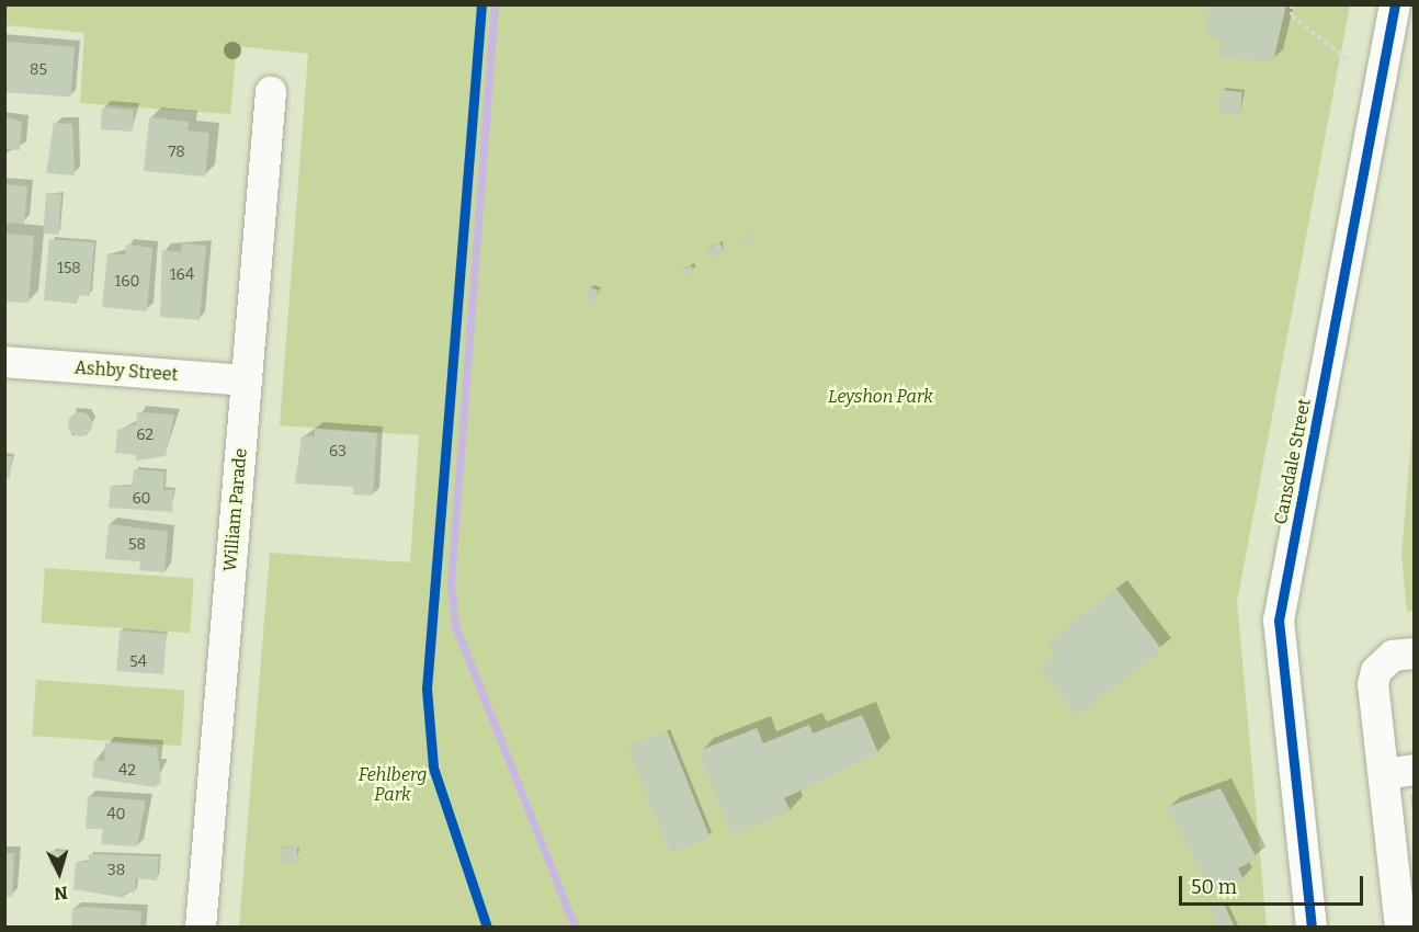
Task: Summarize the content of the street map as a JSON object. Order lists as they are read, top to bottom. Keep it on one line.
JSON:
{"streets":{"street":["Ashby Street","Cansdale Street","William Parade"]},"crossings":[["Ashby Street","William Parade"]],"parks":["Leyshon Park","Fehlberg Park"],"house_numbers":["85","78","158","164","160","62","63","60","58","54","42","40","38"],"scale_bar":"50 m","north":"bottom"}
